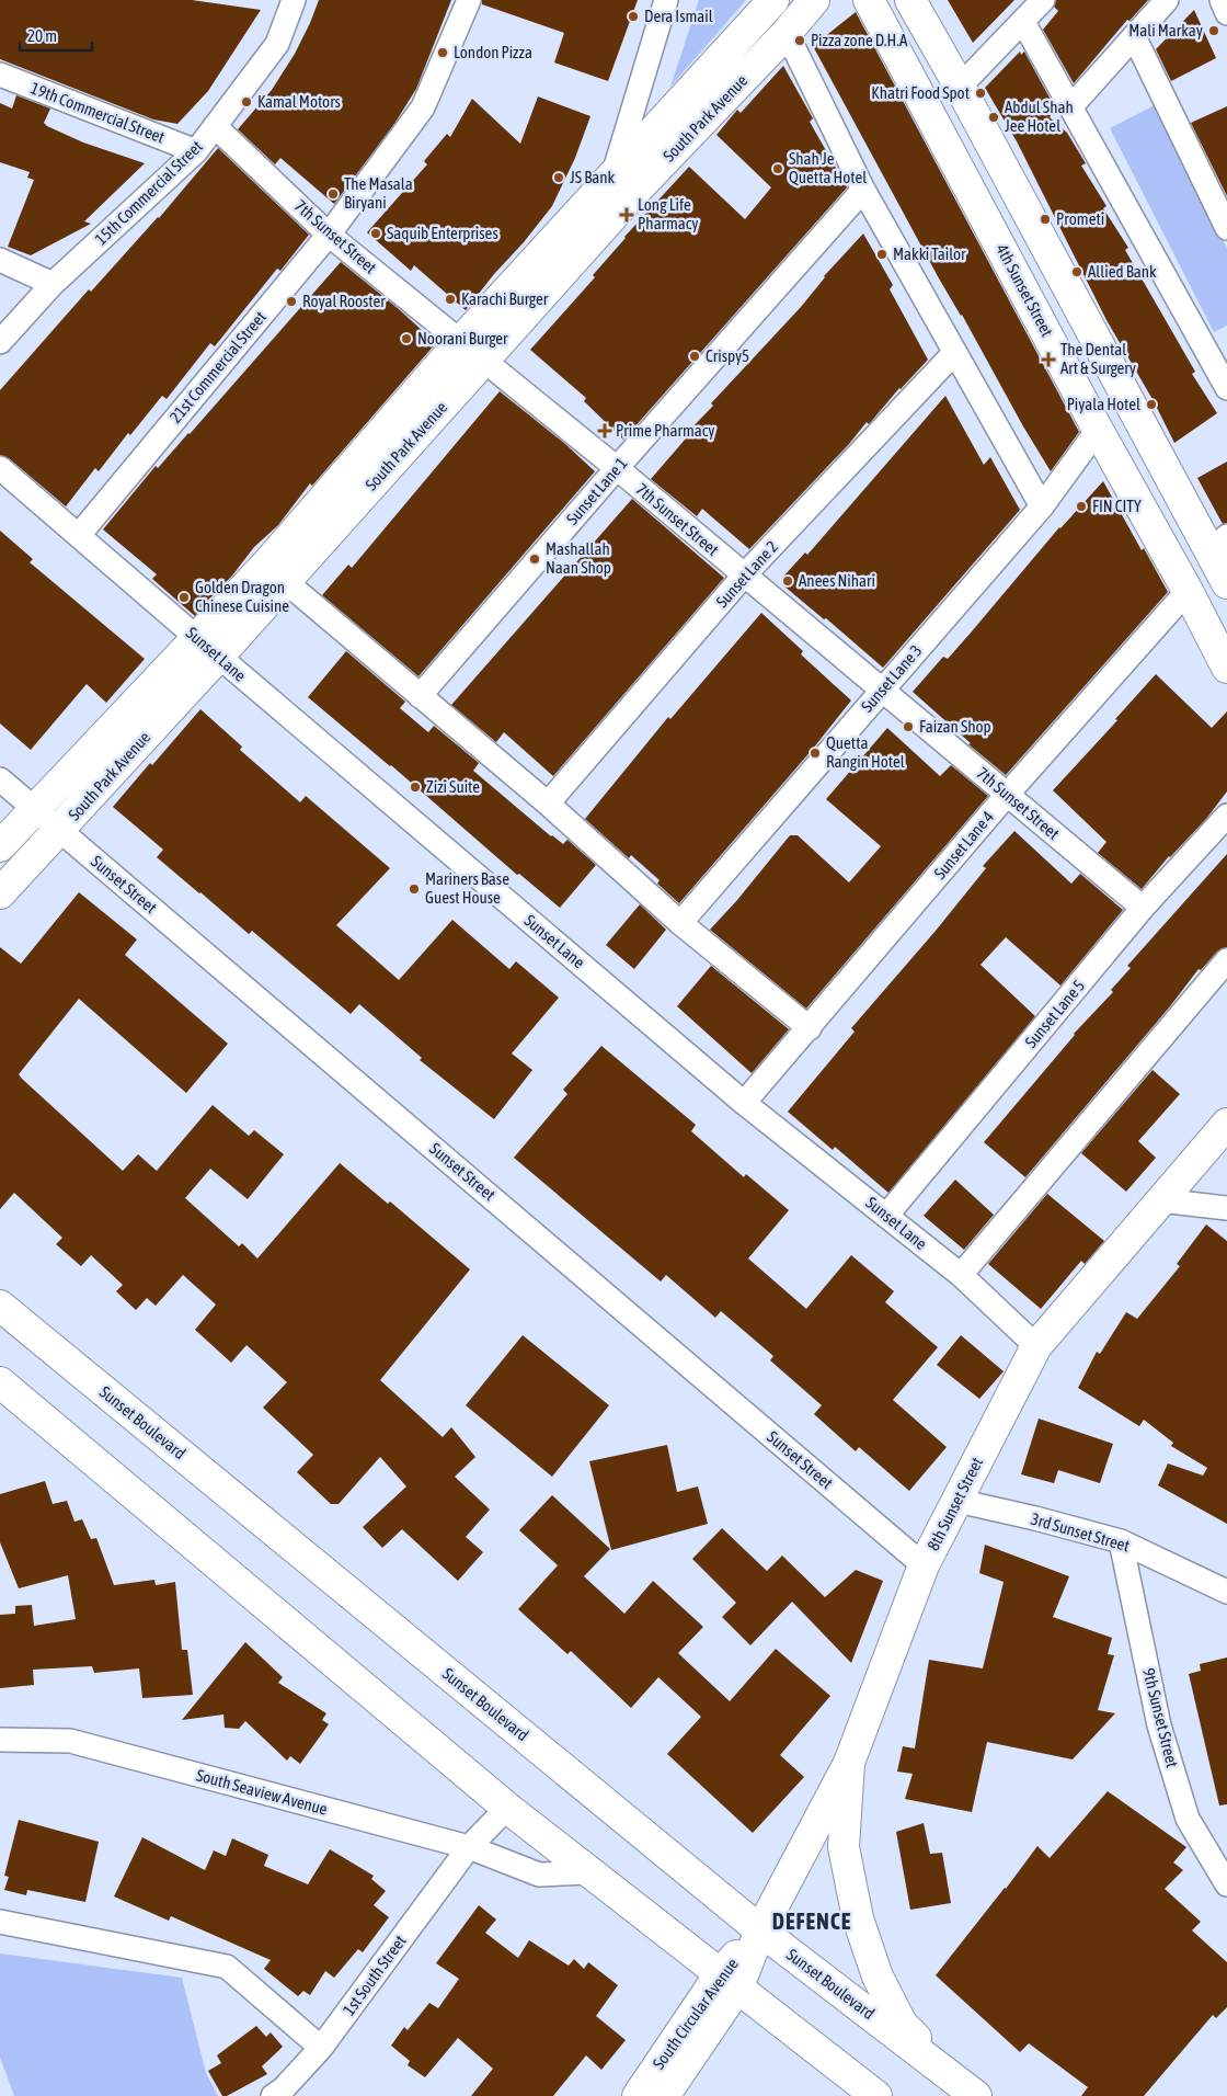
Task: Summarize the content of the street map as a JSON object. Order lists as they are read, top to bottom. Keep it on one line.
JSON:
{"streets":{"main road":["South Park Avenue","4th Sunset Street","Sunset Boulevard","8th Sunset Street","South Circular Avenue"],"street":["19th Commercial Street","15th Commercial Street","7th Sunset Street","21st Commercial Street","Sunset Lane 1","Sunset Lane 2","Sunset Lane","Sunset Lane 3","Sunset Lane 4","Sunset Street","Sunset Lane 5","3rd Sunset Street","9th Sunset Street","South Seaview Avenue","1st South Street"]},"crossings":[["19th Commercial Street","15th Commercial Street"],["South Park Avenue","7th Sunset Street"],["South Park Avenue","Sunset Lane"],["South Park Avenue","Sunset Street"],["15th Commercial Street","7th Sunset Street"],["7th Sunset Street","21st Commercial Street"],["7th Sunset Street","Sunset Lane 1"],["7th Sunset Street","Sunset Lane 2"],["7th Sunset Street","Sunset Lane 3"],["7th Sunset Street","Sunset Lane 4"],["7th Sunset Street","Sunset Lane 5"],["4th Sunset Street","Sunset Lane 3"],["4th Sunset Street","Sunset Lane 4"],["21st Commercial Street","Sunset Lane"],["Sunset Lane","Sunset Lane 4"],["Sunset Lane","Sunset Lane 5"],["Sunset Lane","8th Sunset Street"],["Sunset Street","8th Sunset Street"],["Sunset Boulevard","8th Sunset Street"],["Sunset Boulevard","South Circular Avenue"],["8th Sunset Street","3rd Sunset Street"],["8th Sunset Street","South Circular Avenue"],["3rd Sunset Street","9th Sunset Street"],["South Seaview Avenue","1st South Street"]],"districts":["DEFENCE"],"places":{"other":["Dera Ismail","Mali Markay","Pizza zone D.H.A","London Pizza","Khatri Food Spot","Kamal Motors","Abdul Shah Jee Hotel","Shah Je Quetta Hotel","JS Bank","The Masala Biryani","Prometi","Saquib Enterprises","Makki Tailor","Allied Bank","Karachi Burger","Royal Rooster","Noorani Burger","Crispy5","Piyala Hotel","FIN CITY","Mashallah Naan Shop","Anees Nihari","Golden Dragon Chinese Cuisine","Faizan Shop","Quetta Rangin Hotel","Zizi Suite","Mariners Base Guest House"],"health":["Long Life Pharmacy","The Dental Art & Surgery","Prime Pharmacy"]},"scale_bar":"20 m"}
